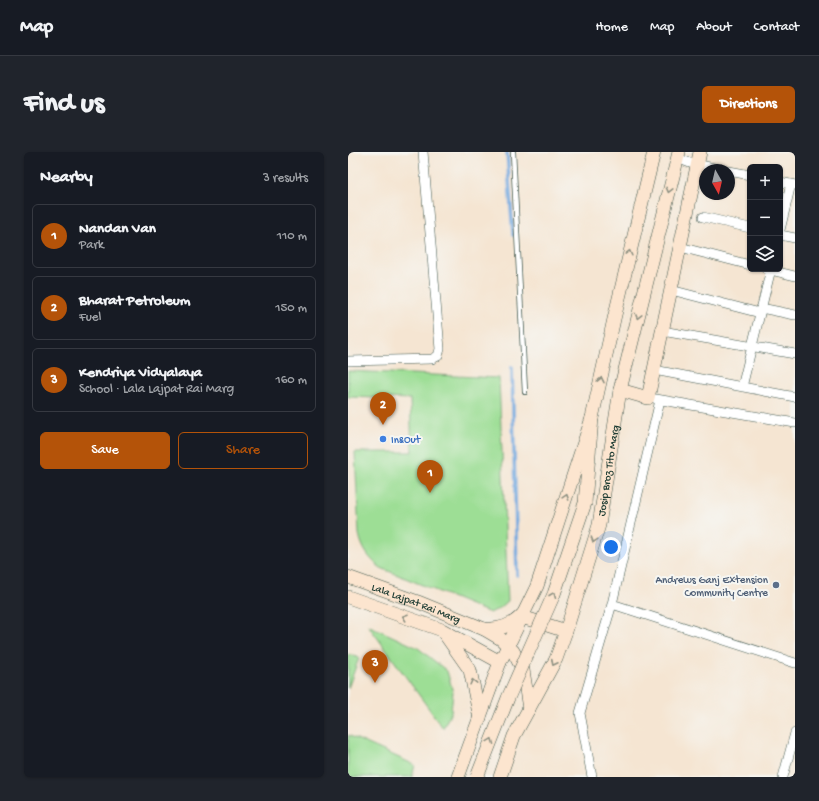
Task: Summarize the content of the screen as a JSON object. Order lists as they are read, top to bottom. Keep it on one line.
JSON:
{"streets":{"main road":["Josip Broz Tito Marg","Lala Lajpat Rai Marg"]},"crossings":[["Josip Broz Tito Marg","Lala Lajpat Rai Marg"]],"places":["In&Out","Andrews Ganj Extension Community Centre"],"north":"bottom","page":{"header":"Map","nav":["Home","Map","About","Contact"],"buttons":["Directions",["Save","Share"]],"title":"Find us","heading":["Nearby","3 results"],"map_buttons":["+","−"],"list":[{"mark":"1","name":"Nandan Van","note":"Park","value":"110 m"},{"mark":"2","name":"Bharat Petroleum","note":"Fuel","value":"150 m"},{"mark":"3","name":"Kendriya Vidyalaya","note":"School · Lala Lajpat Rai Marg","value":"160 m"}],"pins":["2","1","3"]}}
